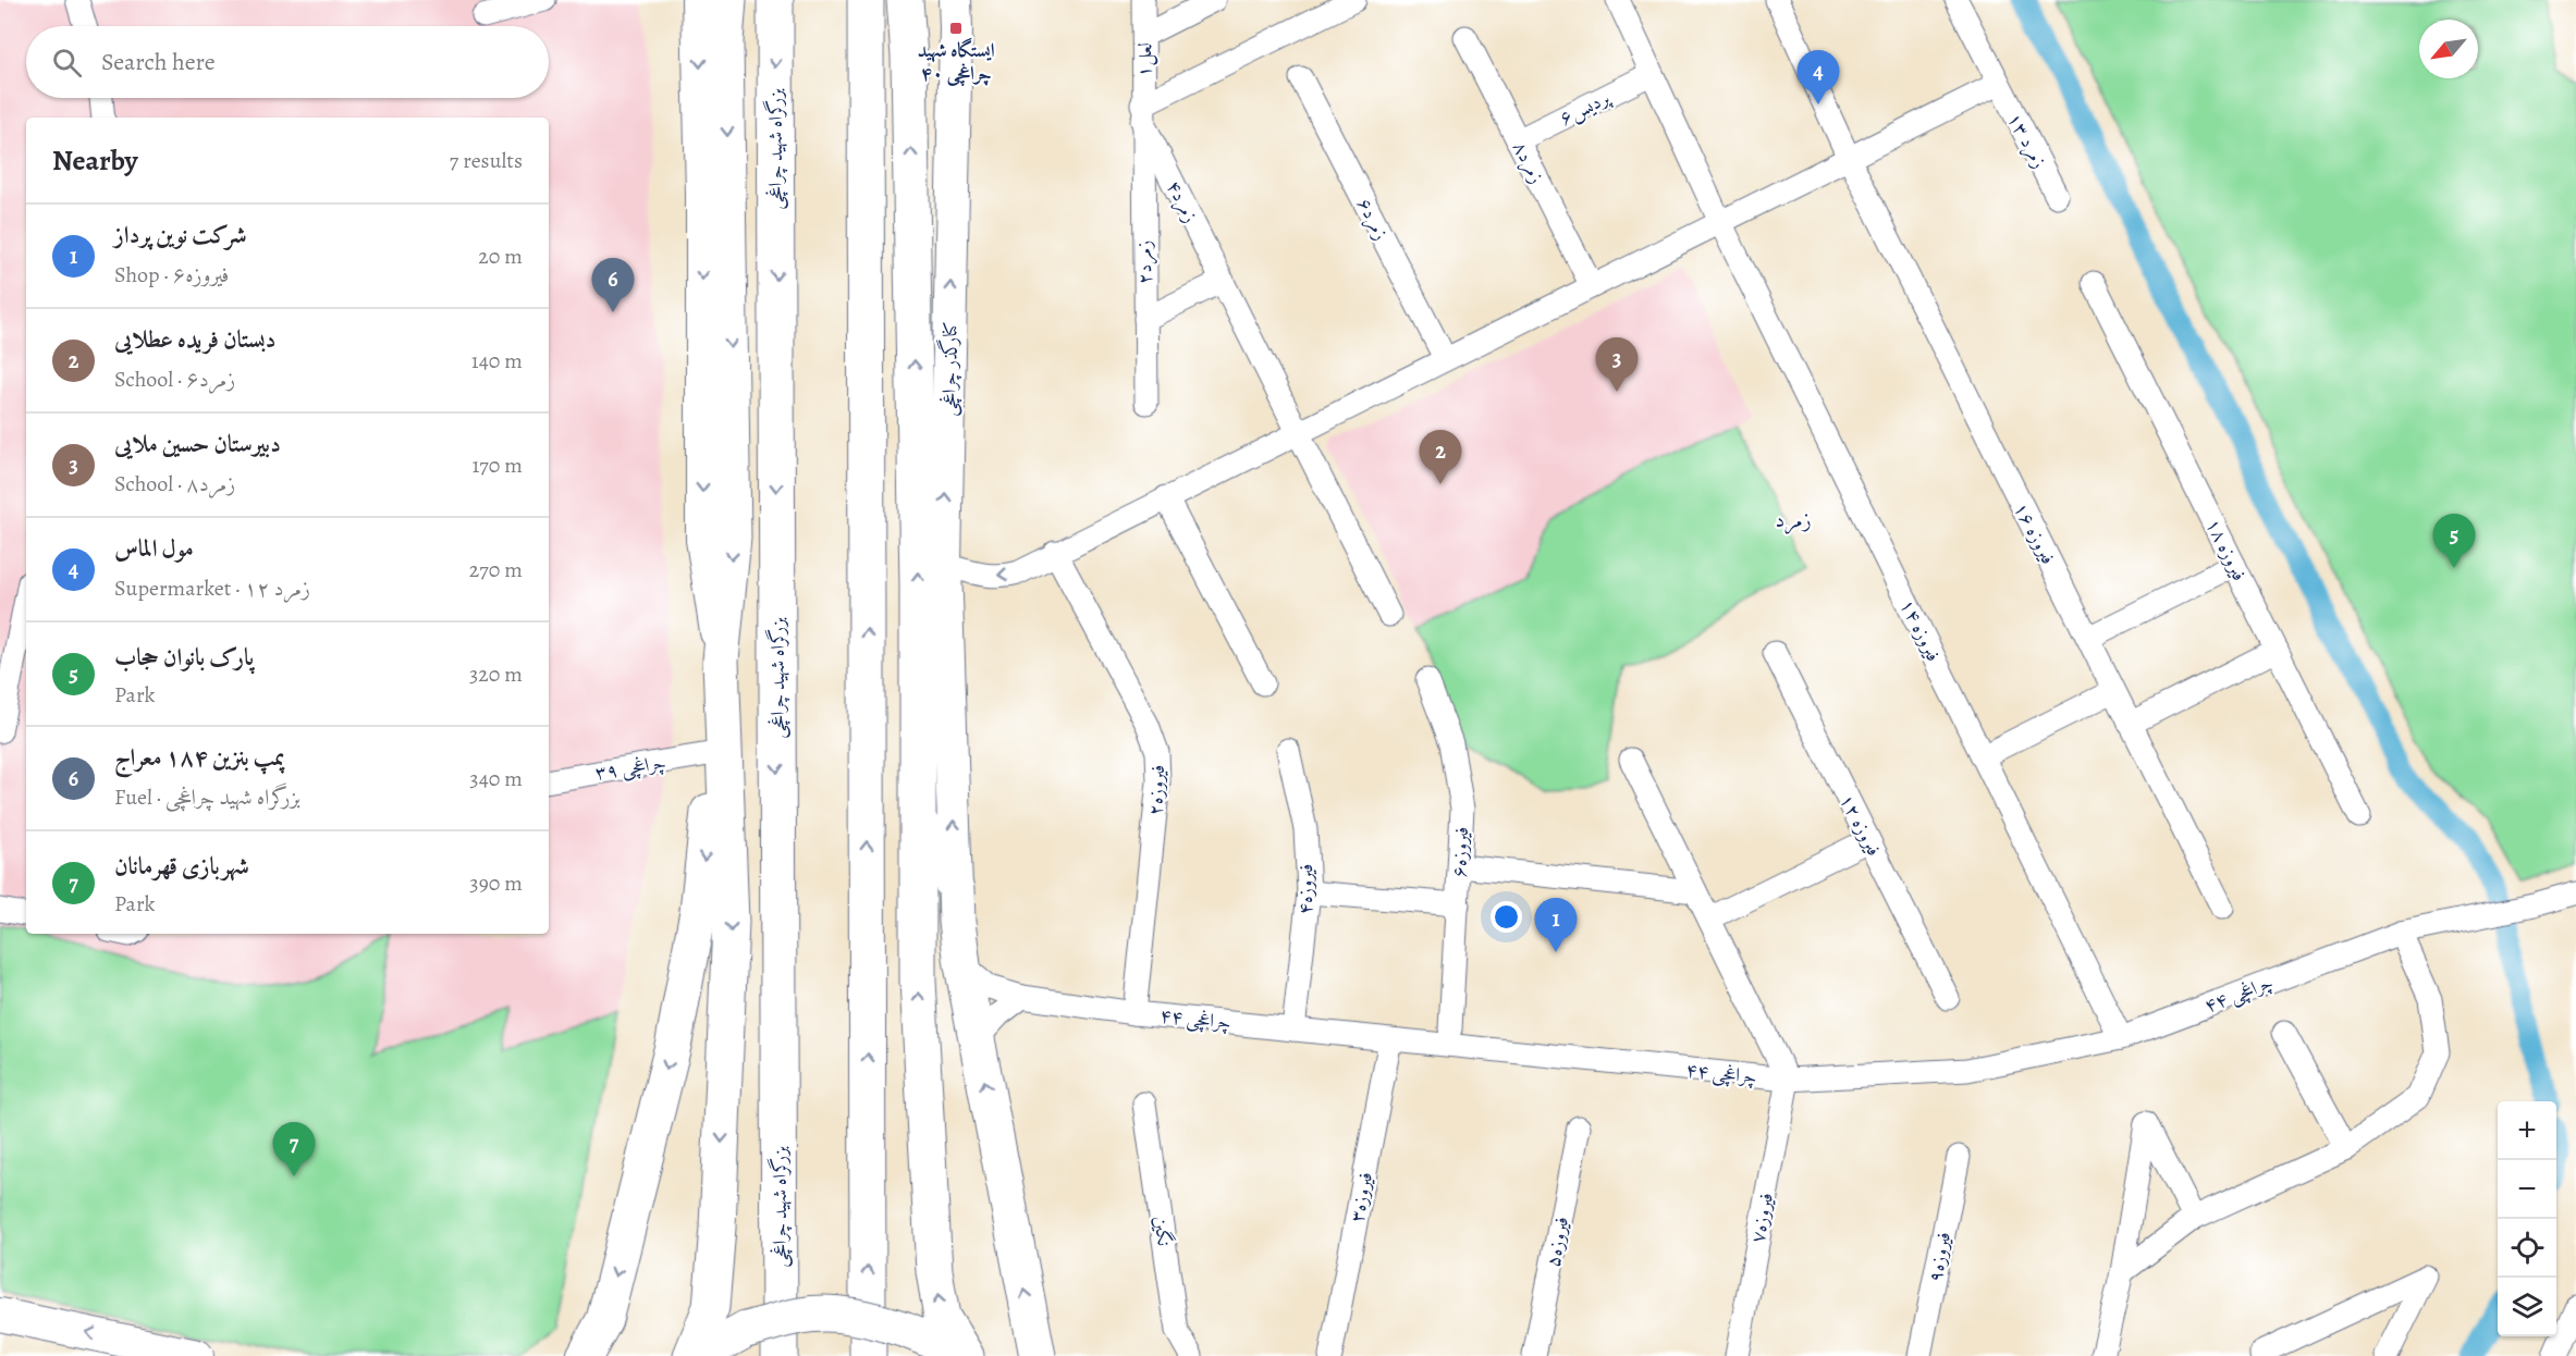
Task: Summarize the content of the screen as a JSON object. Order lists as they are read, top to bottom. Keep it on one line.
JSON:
{"streets":{"main road":["بزرگراه شهید چراغچی","کنارگذر چراغچی"],"street":["لعل۱","پردیس۶","زمرد ۱۳","زمرد۸","زمرد۴","زمرد۶","زمرد۲","فیروزه ۱۶","فیروزه ۱۸","فیروزه ۱۴","چراغچی ۳۹","فیروزه۲","فیروزه ۱۲","فیروزه۶","فیروزه۴","چراغچی ۴۴","فیروزه۳","فیروزه۷","نگین","فیروزه۵","فیروزه۹"]},"crossings":[["لعل۱","زمرد۴"],["لعل۱","زمرد۲"],["پردیس۶","زمرد۸"],["پردیس۶","فیروزه ۱۴"],["زمرد۴","زمرد۲"],["فیروزه ۱۴","چراغچی ۴۴"],["فیروزه۲","چراغچی ۴۴"],["فیروزه۴","چراغچی ۴۴"],["چراغچی ۴۴","فیروزه۳"],["چراغچی ۴۴","فیروزه۷"]],"districts":["زمرد"],"places":{"transit":["ایستگاه شهید چراغچی ۴۰"]},"north":"bottom left","page":{"search":"Search here","pins":["4","6","3","2","5","1","7"],"heading":["Nearby","7 results"],"list":[{"mark":"1","name":"شرکت نوین پرداز","note":"Shop · فیروزه۶","value":"20 m"},{"mark":"2","name":"دبستان فریده عطلایی","note":"School · زمرد۶","value":"140 m"},{"mark":"3","name":"دبیرستان حسین ملایی","note":"School · زمرد۸","value":"170 m"},{"mark":"4","name":"مول الماس","note":"Supermarket · زمرد ۱۲","value":"270 m"},{"mark":"5","name":"پارک بانوان حجاب","note":"Park","value":"320 m"},{"mark":"6","name":"پمپ بنزین ۱۸۴ معراج","note":"Fuel · بزرگراه شهید چراغچی","value":"340 m"},{"mark":"7","name":"شهربازی قهرمانان","note":"Park","value":"390 m"}],"map_buttons":["+","−"]}}
